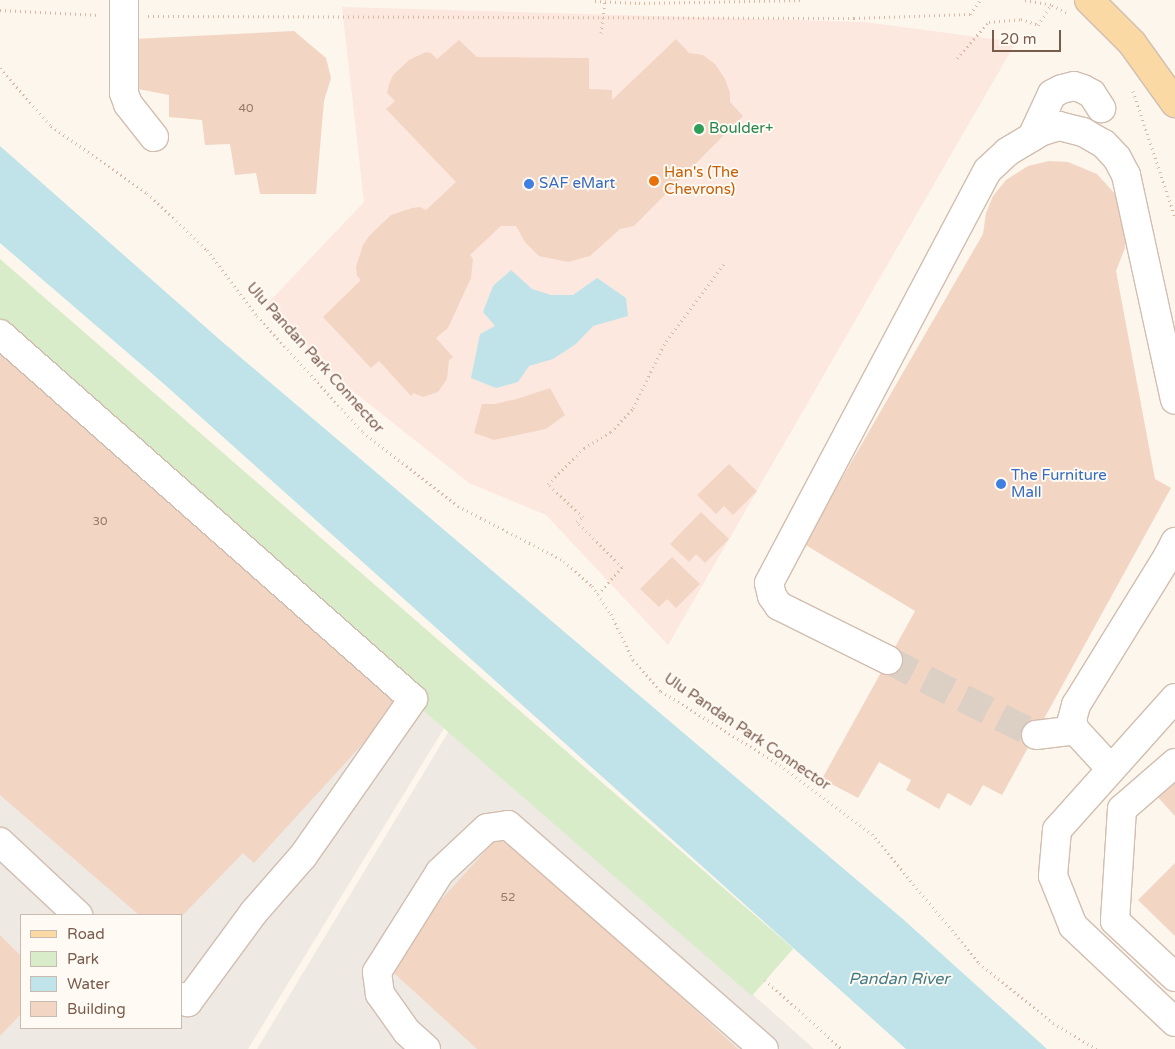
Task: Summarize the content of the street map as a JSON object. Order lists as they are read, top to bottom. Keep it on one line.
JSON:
{"streets":{"path":["Ulu Pandan Park Connector"]},"water":["Pandan River"],"places":["Boulder+","Han's (The Chevrons)","SAF eMart","The Furniture Mall"],"house_numbers":["40","30","52"],"legend":["Road","Park","Water","Building"],"scale_bar":"20 m"}
